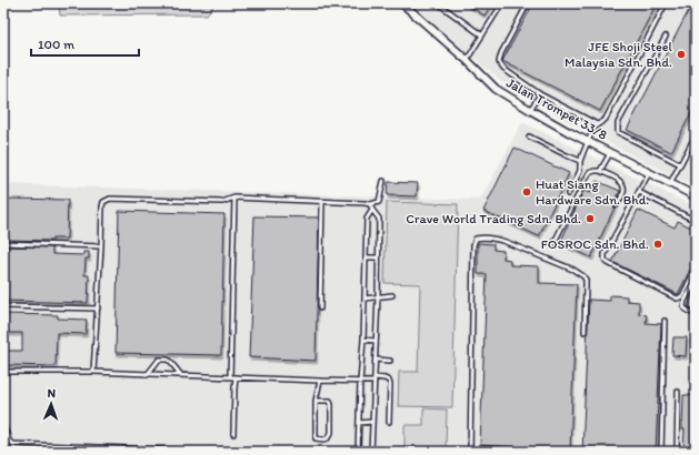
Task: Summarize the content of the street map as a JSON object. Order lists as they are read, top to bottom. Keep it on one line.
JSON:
{"streets":{"street":["Jalan Trompet 33/8"]},"places":["JFE Shoji Steel Malaysia Sdn. Bhd.","Huat Siang Hardware Sdn. Bhd.","Crave World Trading Sdn. Bhd.","FOSROC Sdn. Bhd."],"scale_bar":"100 m","north":"top"}
